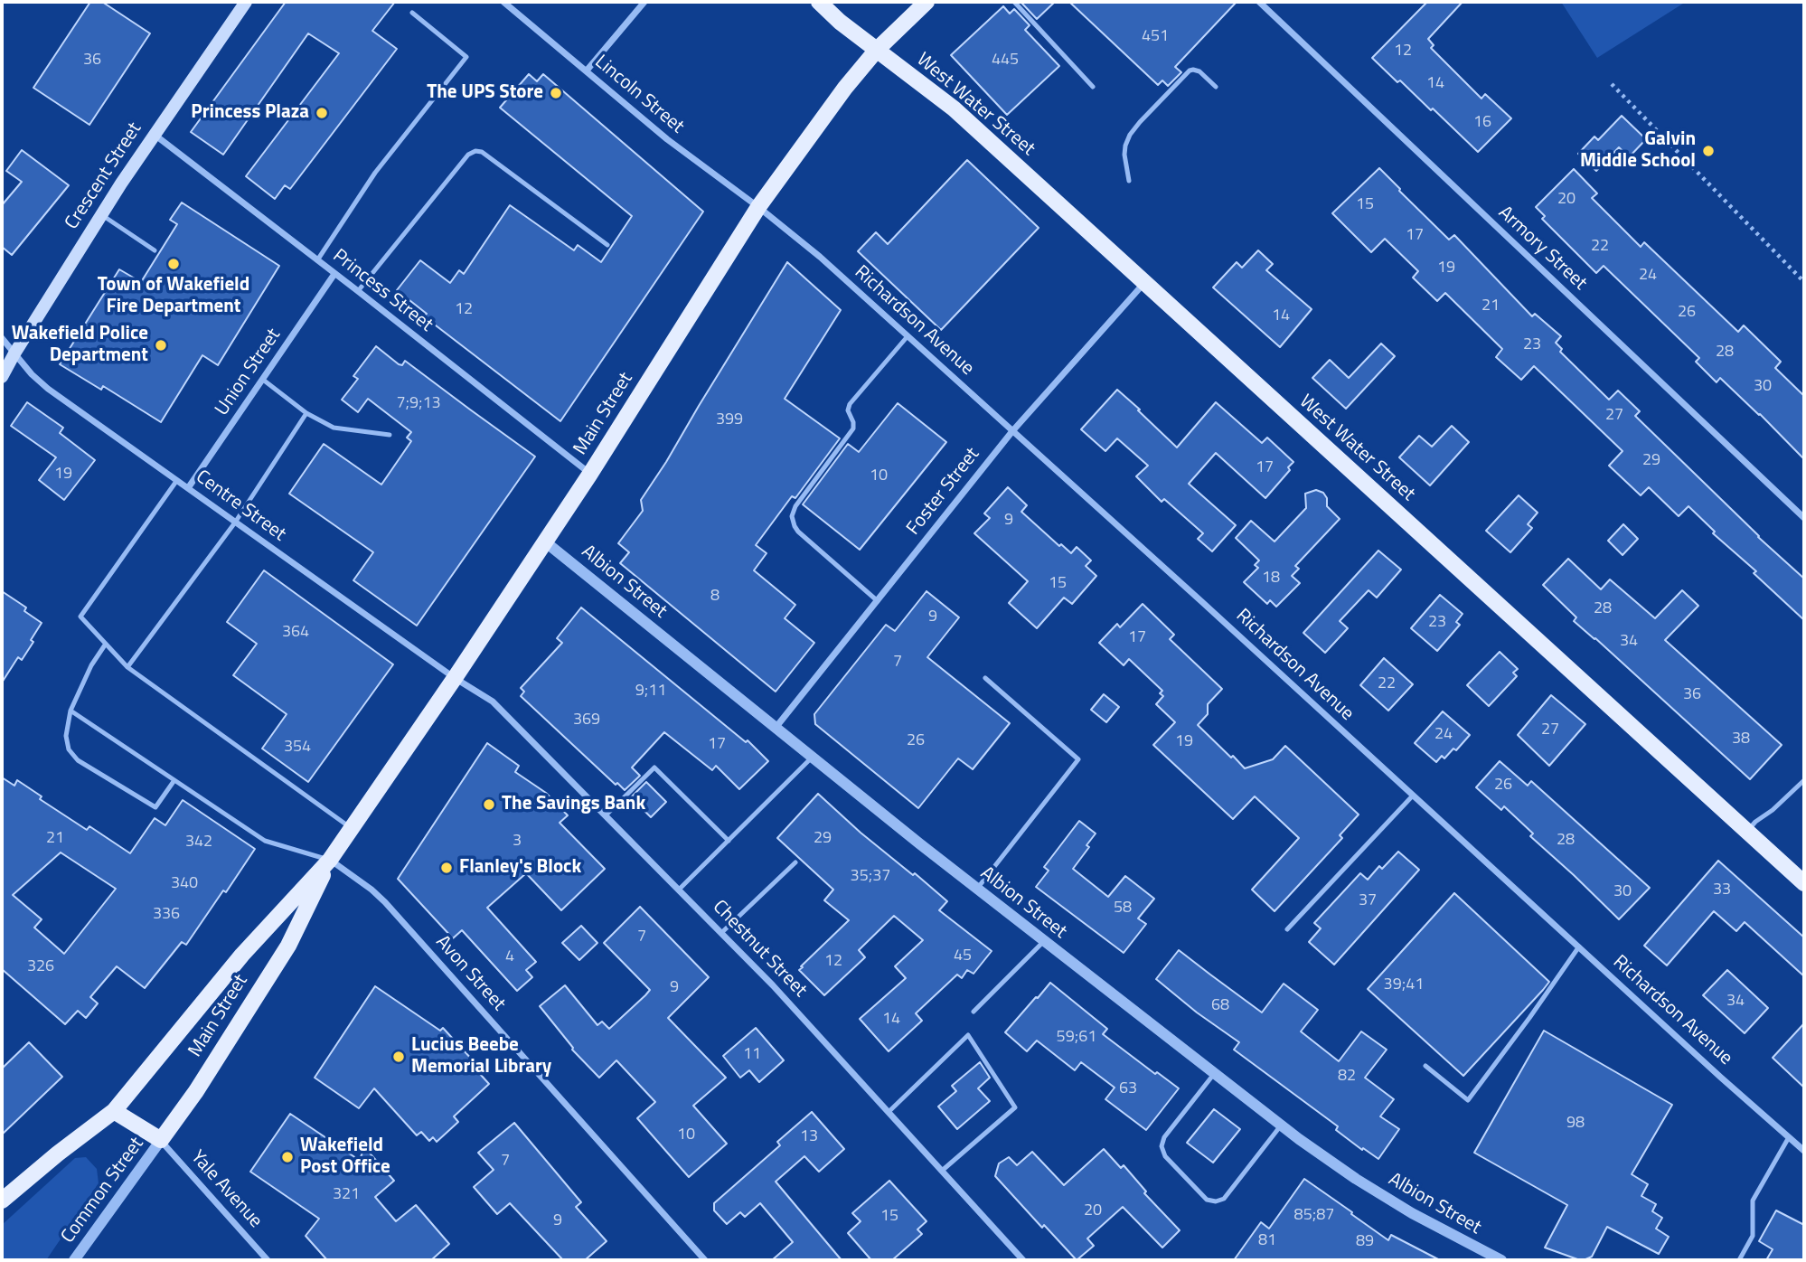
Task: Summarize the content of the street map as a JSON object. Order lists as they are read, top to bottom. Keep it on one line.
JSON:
{"streets":{"main road":["West Water Street","Crescent Street","Main Street"],"street":["Lincoln Street","Armory Street","Princess Street","Richardson Avenue","Union Street","Foster Street","Centre Street","Albion Street","Chestnut Street","Avon Street","Yale Avenue","Common Street"]},"crossings":[["Lincoln Street","Richardson Avenue"],["Lincoln Street","Main Street"],["West Water Street","Main Street"],["West Water Street","Foster Street"],["Crescent Street","Princess Street"],["Crescent Street","Centre Street"],["Princess Street","Union Street"],["Princess Street","Main Street"],["Richardson Avenue","Main Street"],["Richardson Avenue","Foster Street"],["Union Street","Centre Street"],["Main Street","Centre Street"],["Main Street","Albion Street"],["Main Street","Chestnut Street"],["Main Street","Avon Street"],["Main Street","Yale Avenue"],["Main Street","Common Street"],["Foster Street","Albion Street"],["Centre Street","Chestnut Street"],["Yale Avenue","Common Street"]],"places":["The UPS Store","Princess Plaza","Galvin Middle School","Town of Wakefield Fire Department","Wakefield Police Department","The Savings Bank","Flanley's Block","Lucius Beebe Memorial Library","Wakefield Post Office"],"house_numbers":["451","12","36","445","14","16","20","15","17","22","19","24","21","12","26","14","23","28","30","7;9;13","27","399","29","17","19","10","9","18","15","8","28","9","23","364","17","34","7","22","9;11","36","369","27","24","38","26","19","17","354","26","21","29","28","3","342","35;37","340","33","30","37","58","336","7","45","4","12","326","39;41","9","34","68","14","59;61","11","82","63","98","10","13","7","321","20","85;87","15","9","81","89"]}
